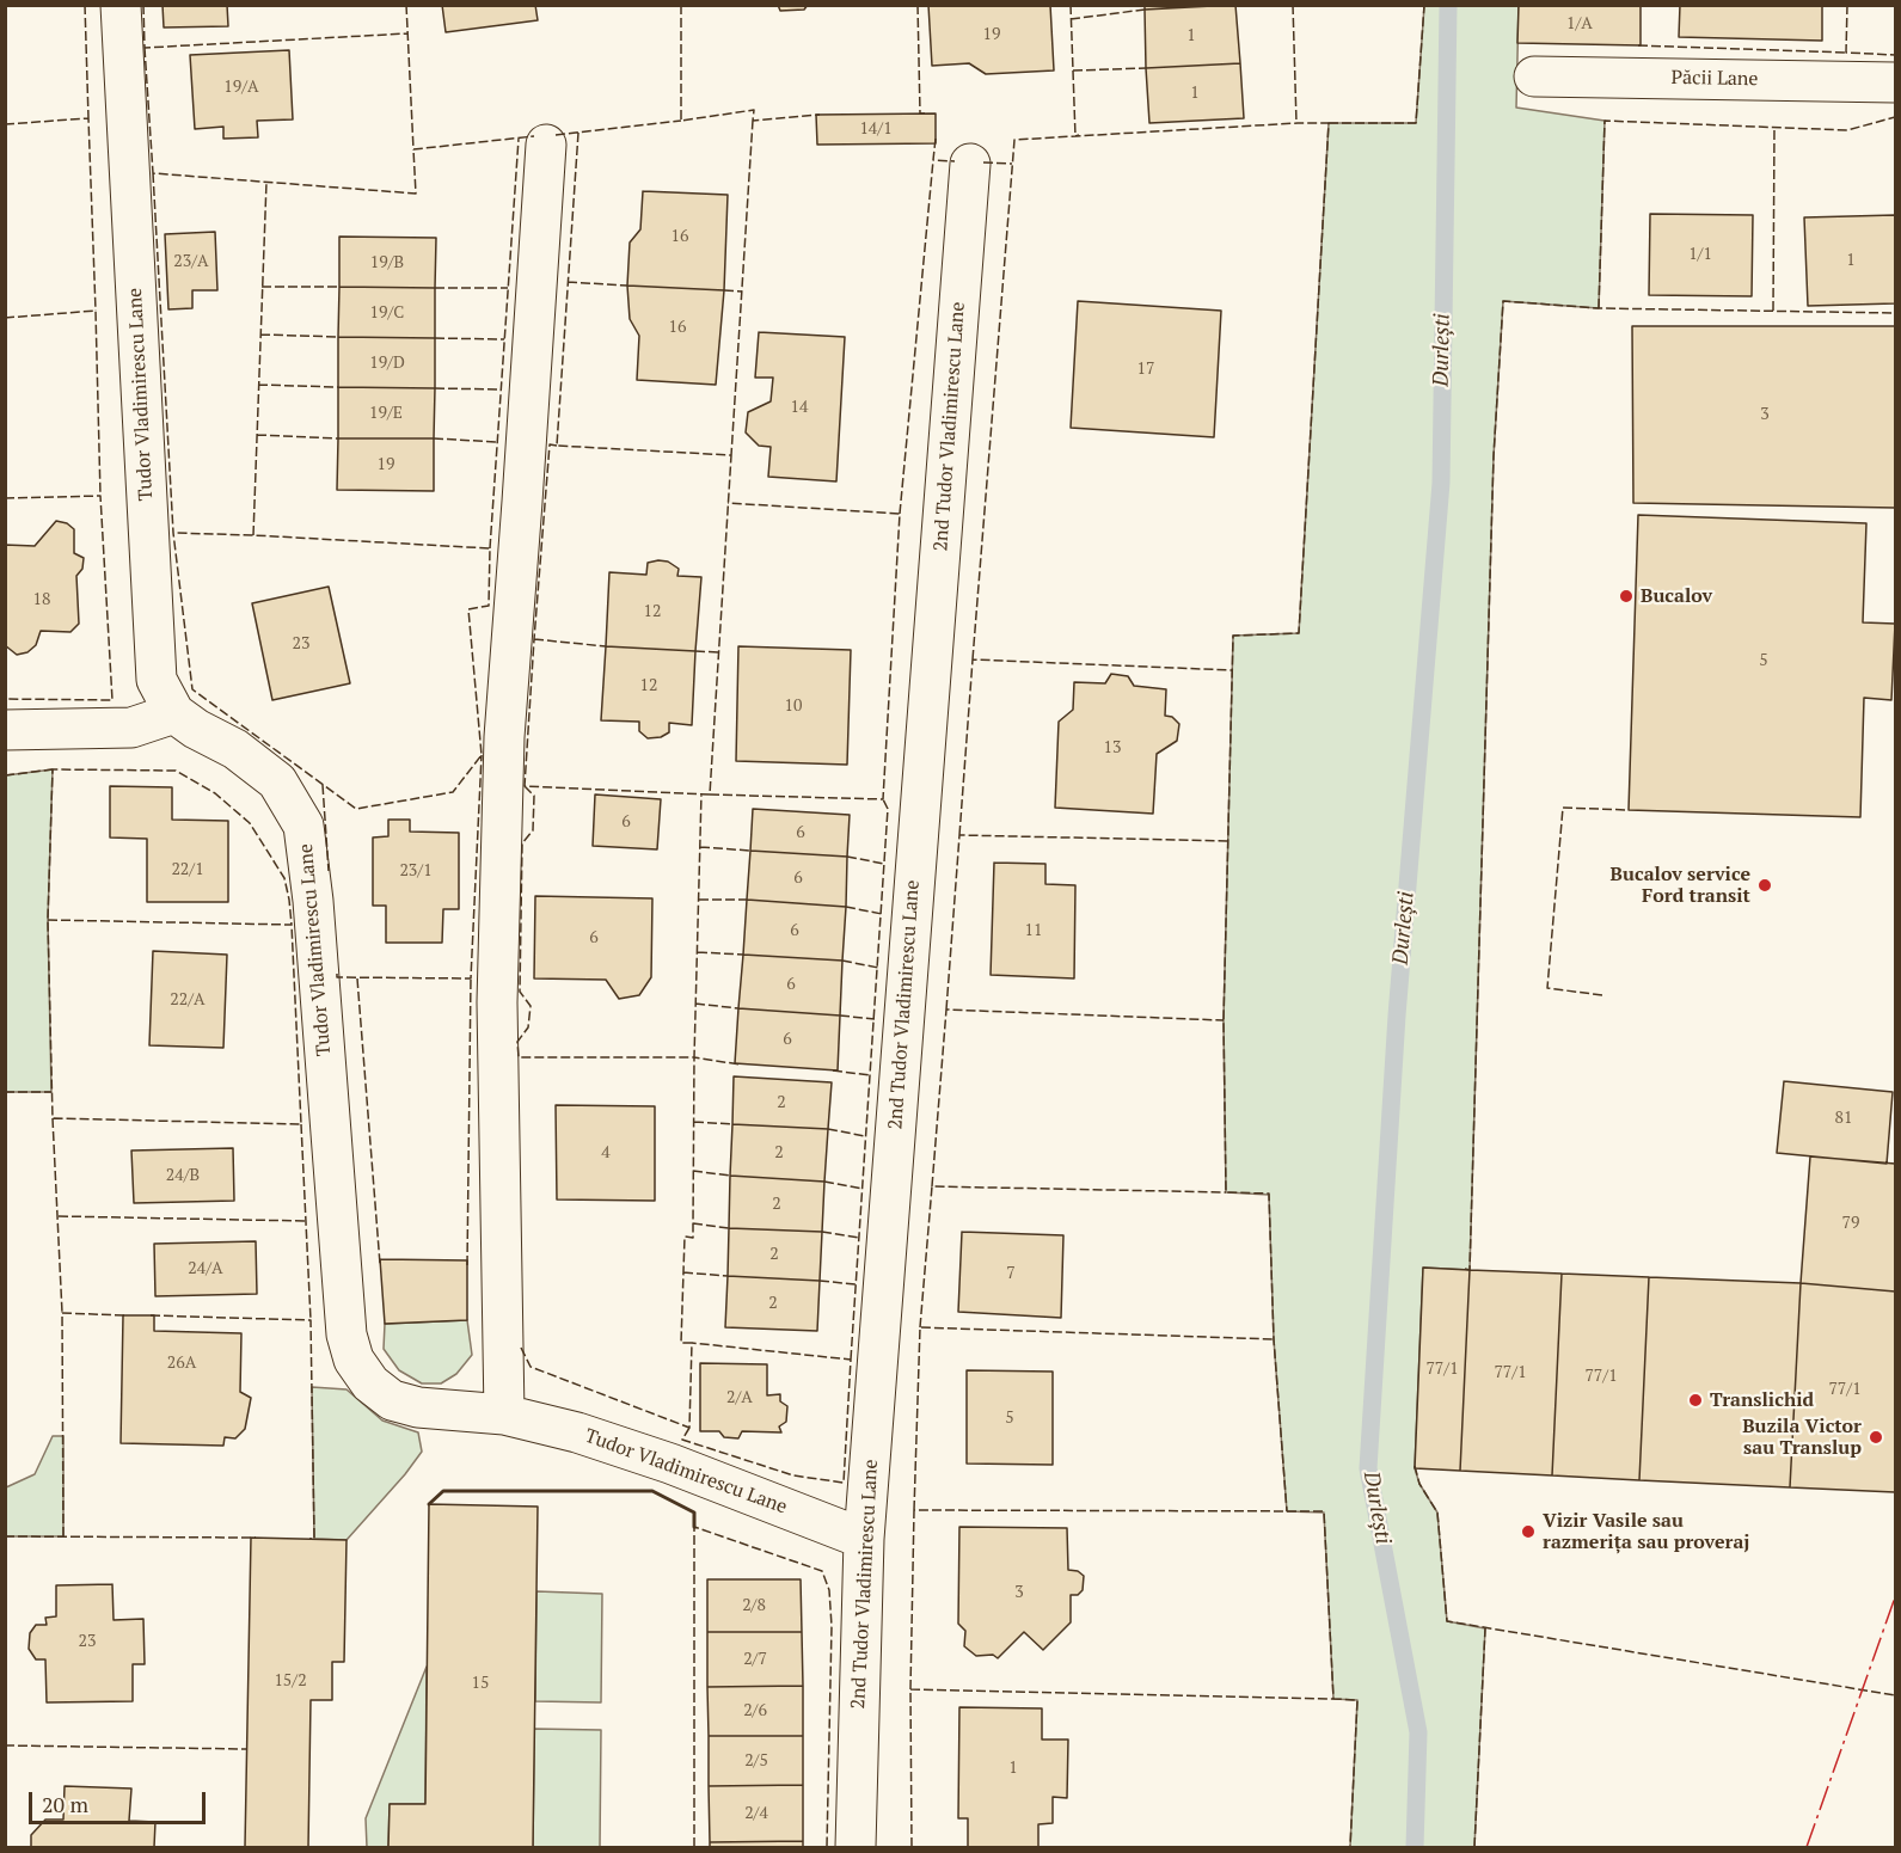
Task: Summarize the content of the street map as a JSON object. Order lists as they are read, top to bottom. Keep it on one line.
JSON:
{"streets":{"street":["Păcii Lane","Tudor Vladimirescu Lane","2nd Tudor Vladimirescu Lane"]},"crossings":[["Tudor Vladimirescu Lane","2nd Tudor Vladimirescu Lane"]],"water":["Durlești"],"places":["Bucalov","Bucalov service Ford transit","Translichid","Buzila Victor sau Translup","Vizir Vasile sau razmerița sau proveraj"],"house_numbers":["1/A","19","1","19/A","1","14/1","16","1/1","1","23/A","19/B","19/C","16","19/D","17","14","19/E","3","19","18","12","23","5","12","10","13","6","6","22/1","23/1","6","6","11","6","6","22/A","6","2","81","4","2","24/B","2","79","2","24/A","7","2","26A","77/1","77/1","77/1","77/1","2/A","5","3","2/8","23","2/7","15/2","15","2/6","2/5","1","2/4"],"scale_bar":"20 m"}
